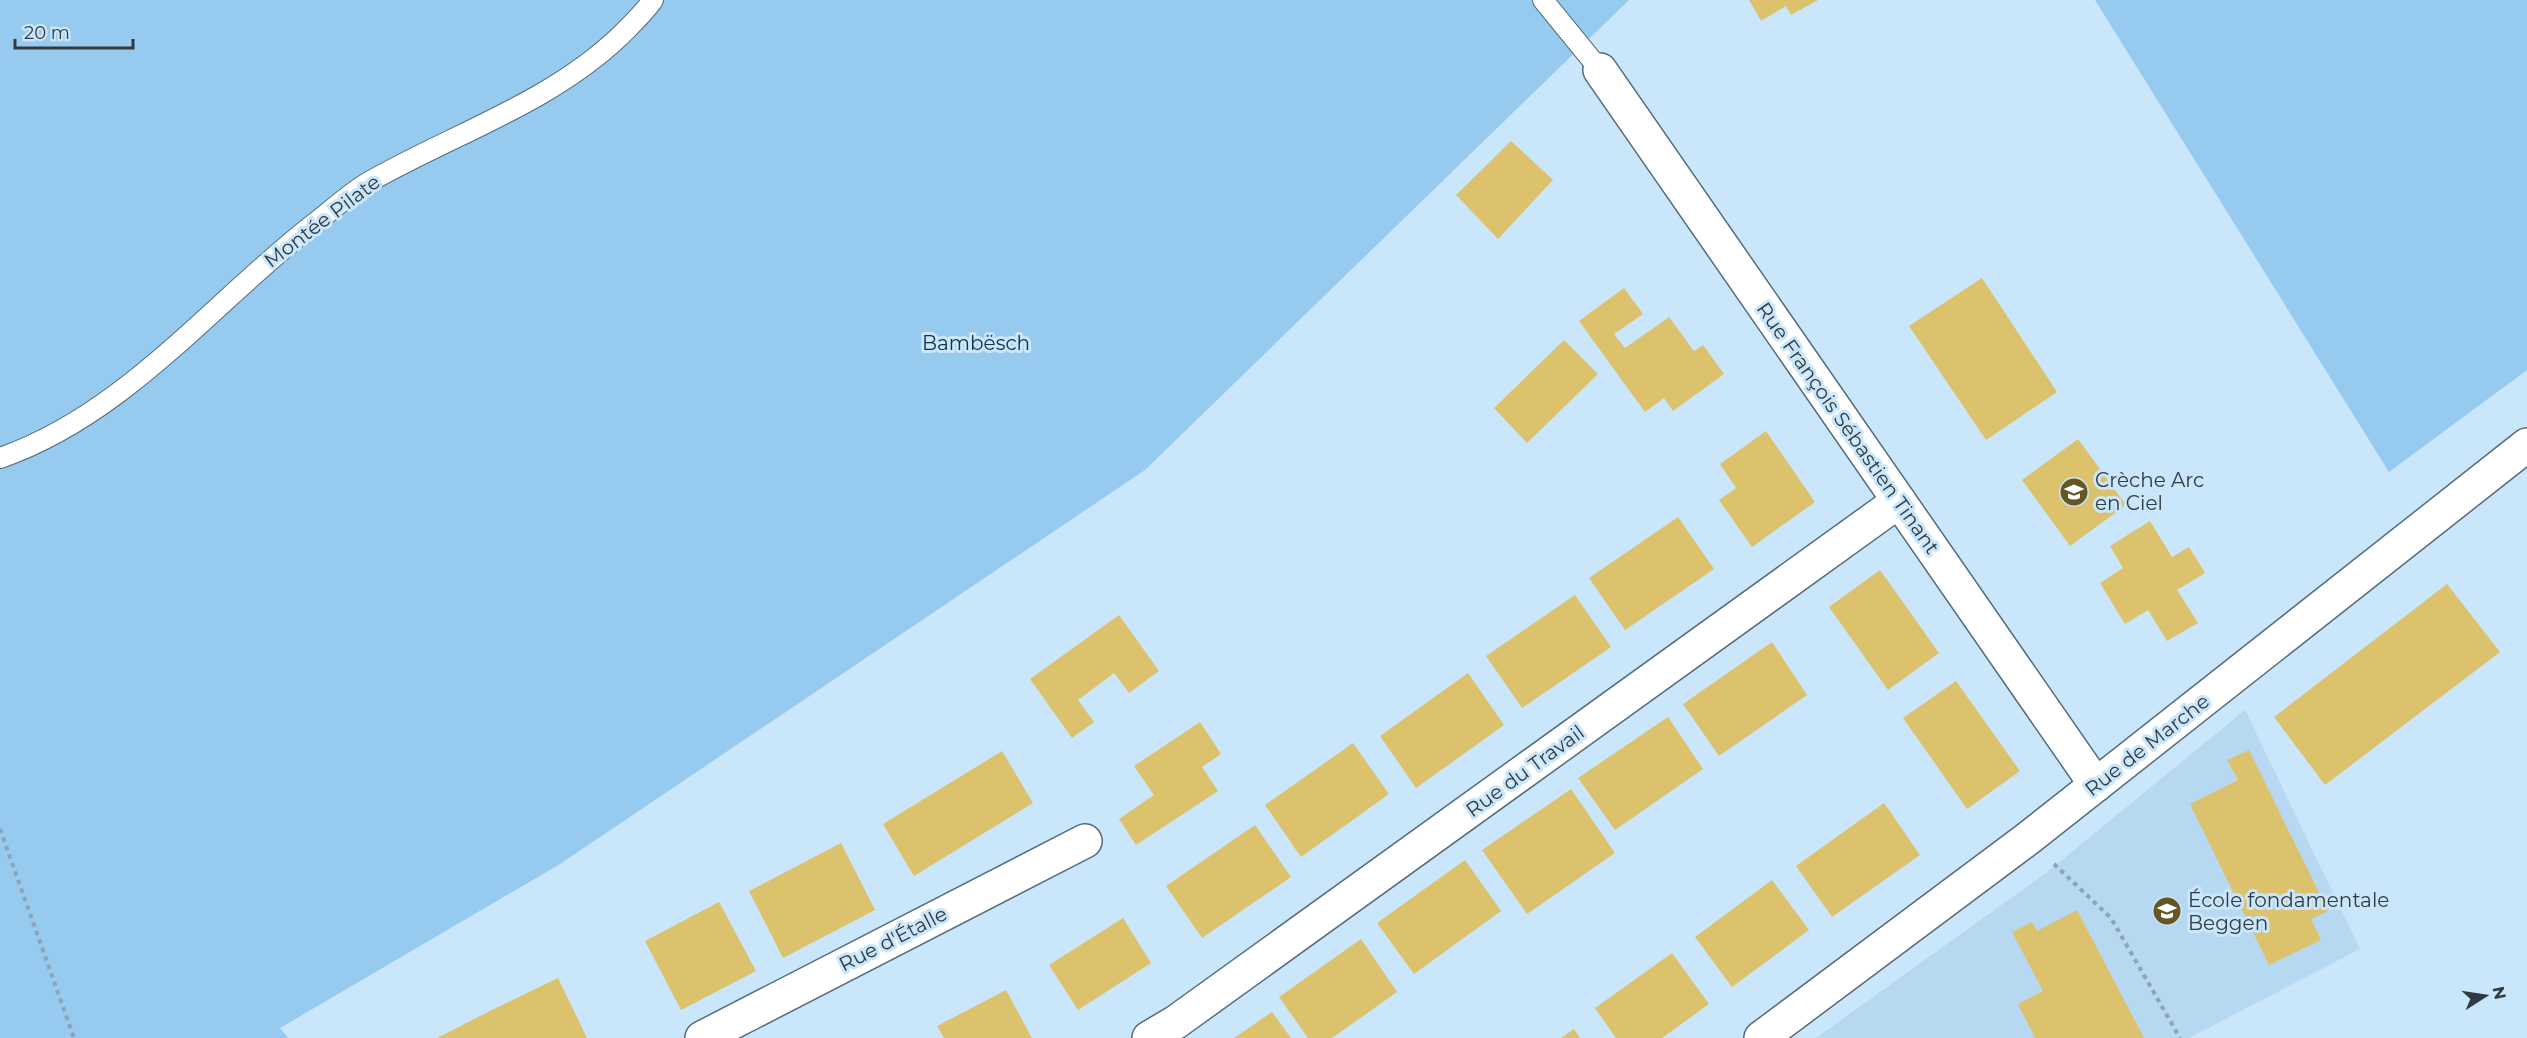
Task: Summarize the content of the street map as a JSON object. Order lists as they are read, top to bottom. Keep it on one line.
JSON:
{"streets":{"street":["Rue François Sébastien Tinant","Rue de Marche","Rue du Travail","Rue d'Étalle"],"lane":["Montée Pilate"]},"crossings":[["Rue François Sébastien Tinant","Rue de Marche"],["Rue François Sébastien Tinant","Rue du Travail"]],"parks":["Bambësch"],"places":{"school or university":["Crèche Arc en Ciel","École fondamentale Beggen"]},"scale_bar":"20 m","north":"right"}
